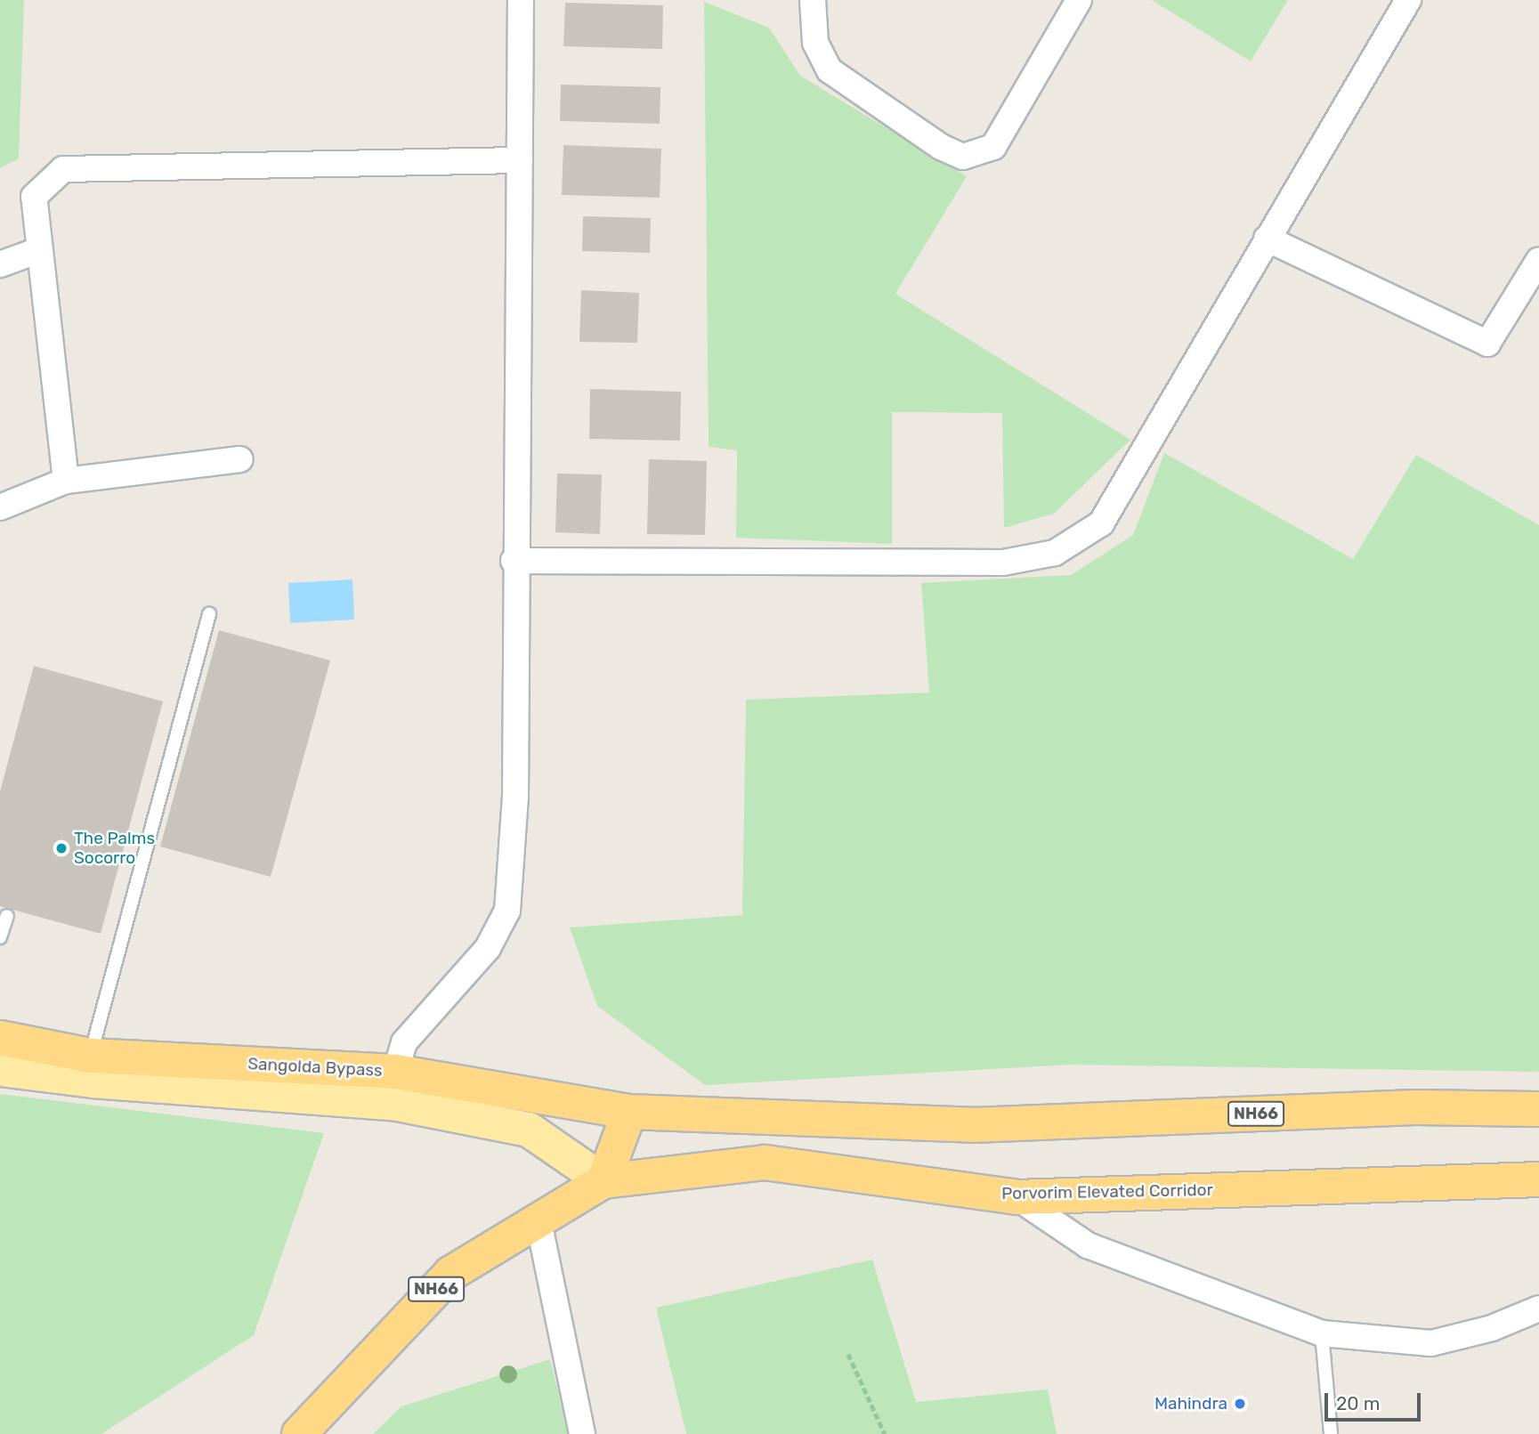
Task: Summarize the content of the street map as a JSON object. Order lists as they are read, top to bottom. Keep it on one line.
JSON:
{"streets":{"highway":["Sangolda Bypass","NH66","Porvorim Elevated Corridor"]},"crossings":[["Sangolda Bypass","NH66"],["Sangolda Bypass","Porvorim Elevated Corridor"],["NH66","Porvorim Elevated Corridor"]],"places":["The Palms Socorro","Mahindra"],"scale_bar":"20 m"}
